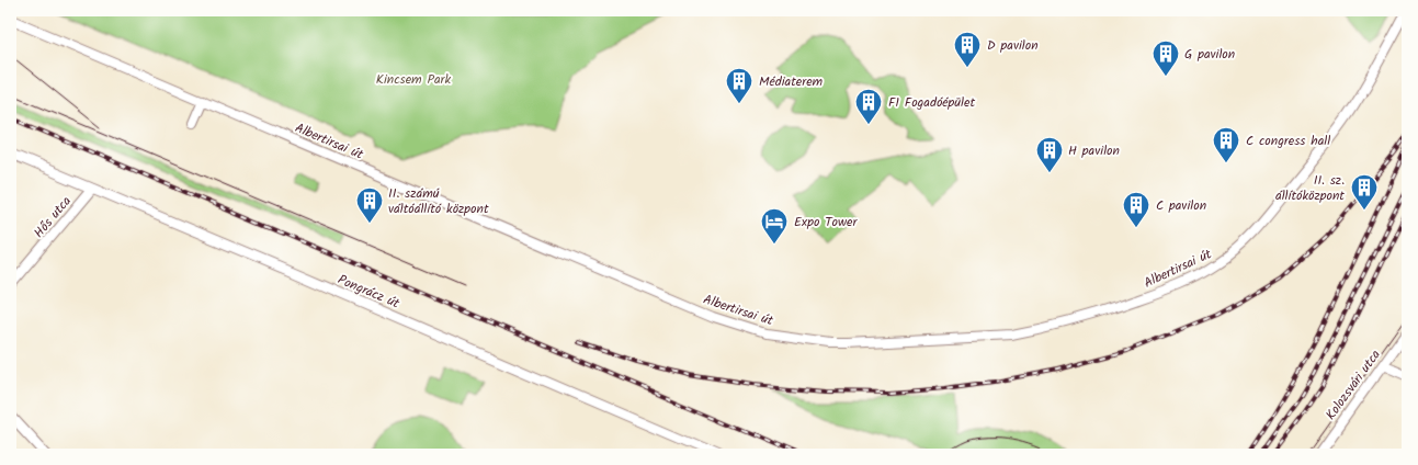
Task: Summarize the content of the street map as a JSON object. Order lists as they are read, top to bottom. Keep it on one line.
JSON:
{"streets":{"street":["Albertirsai út","Hős utca","Pongrácz út","Kolozsvári utca"]},"crossings":[["Hős utca","Pongrácz út"]],"parks":["Kincsem Park"],"places":{"building":["D pavilon","G pavilon","Médiaterem","F1 Fogadóépület","C congress hall","H pavilon","II. sz. állítóközpont","II. számú váltóállító központ","C pavilon"],"hotel":["Expo Tower"]}}
